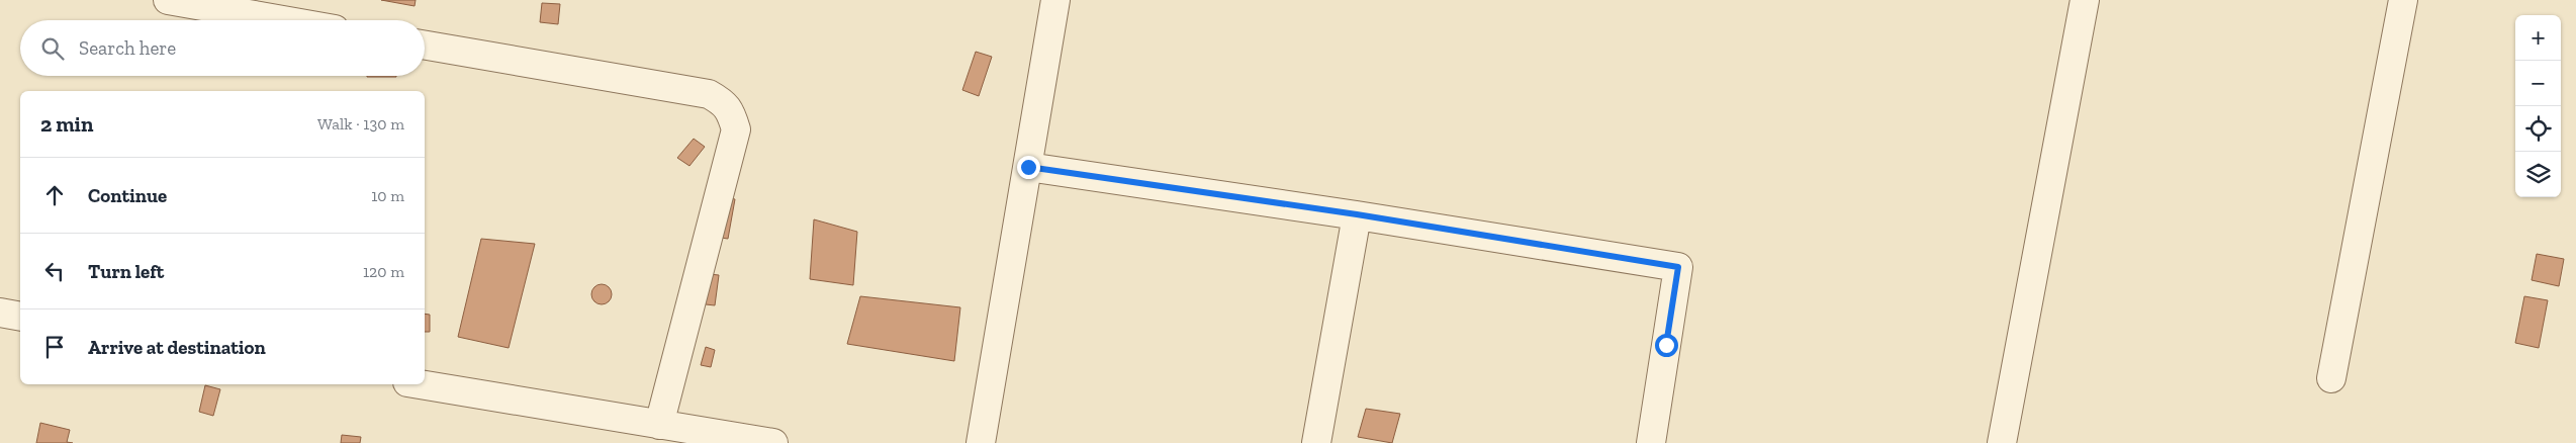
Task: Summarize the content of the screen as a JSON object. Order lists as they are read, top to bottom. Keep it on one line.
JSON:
{"page":{"map_buttons":["+","−"],"search":"Search here","heading":["2 min","Walk · 130 m"],"list":[["Continue","10 m"],["Turn left","120 m"],"Arrive at destination"]}}
